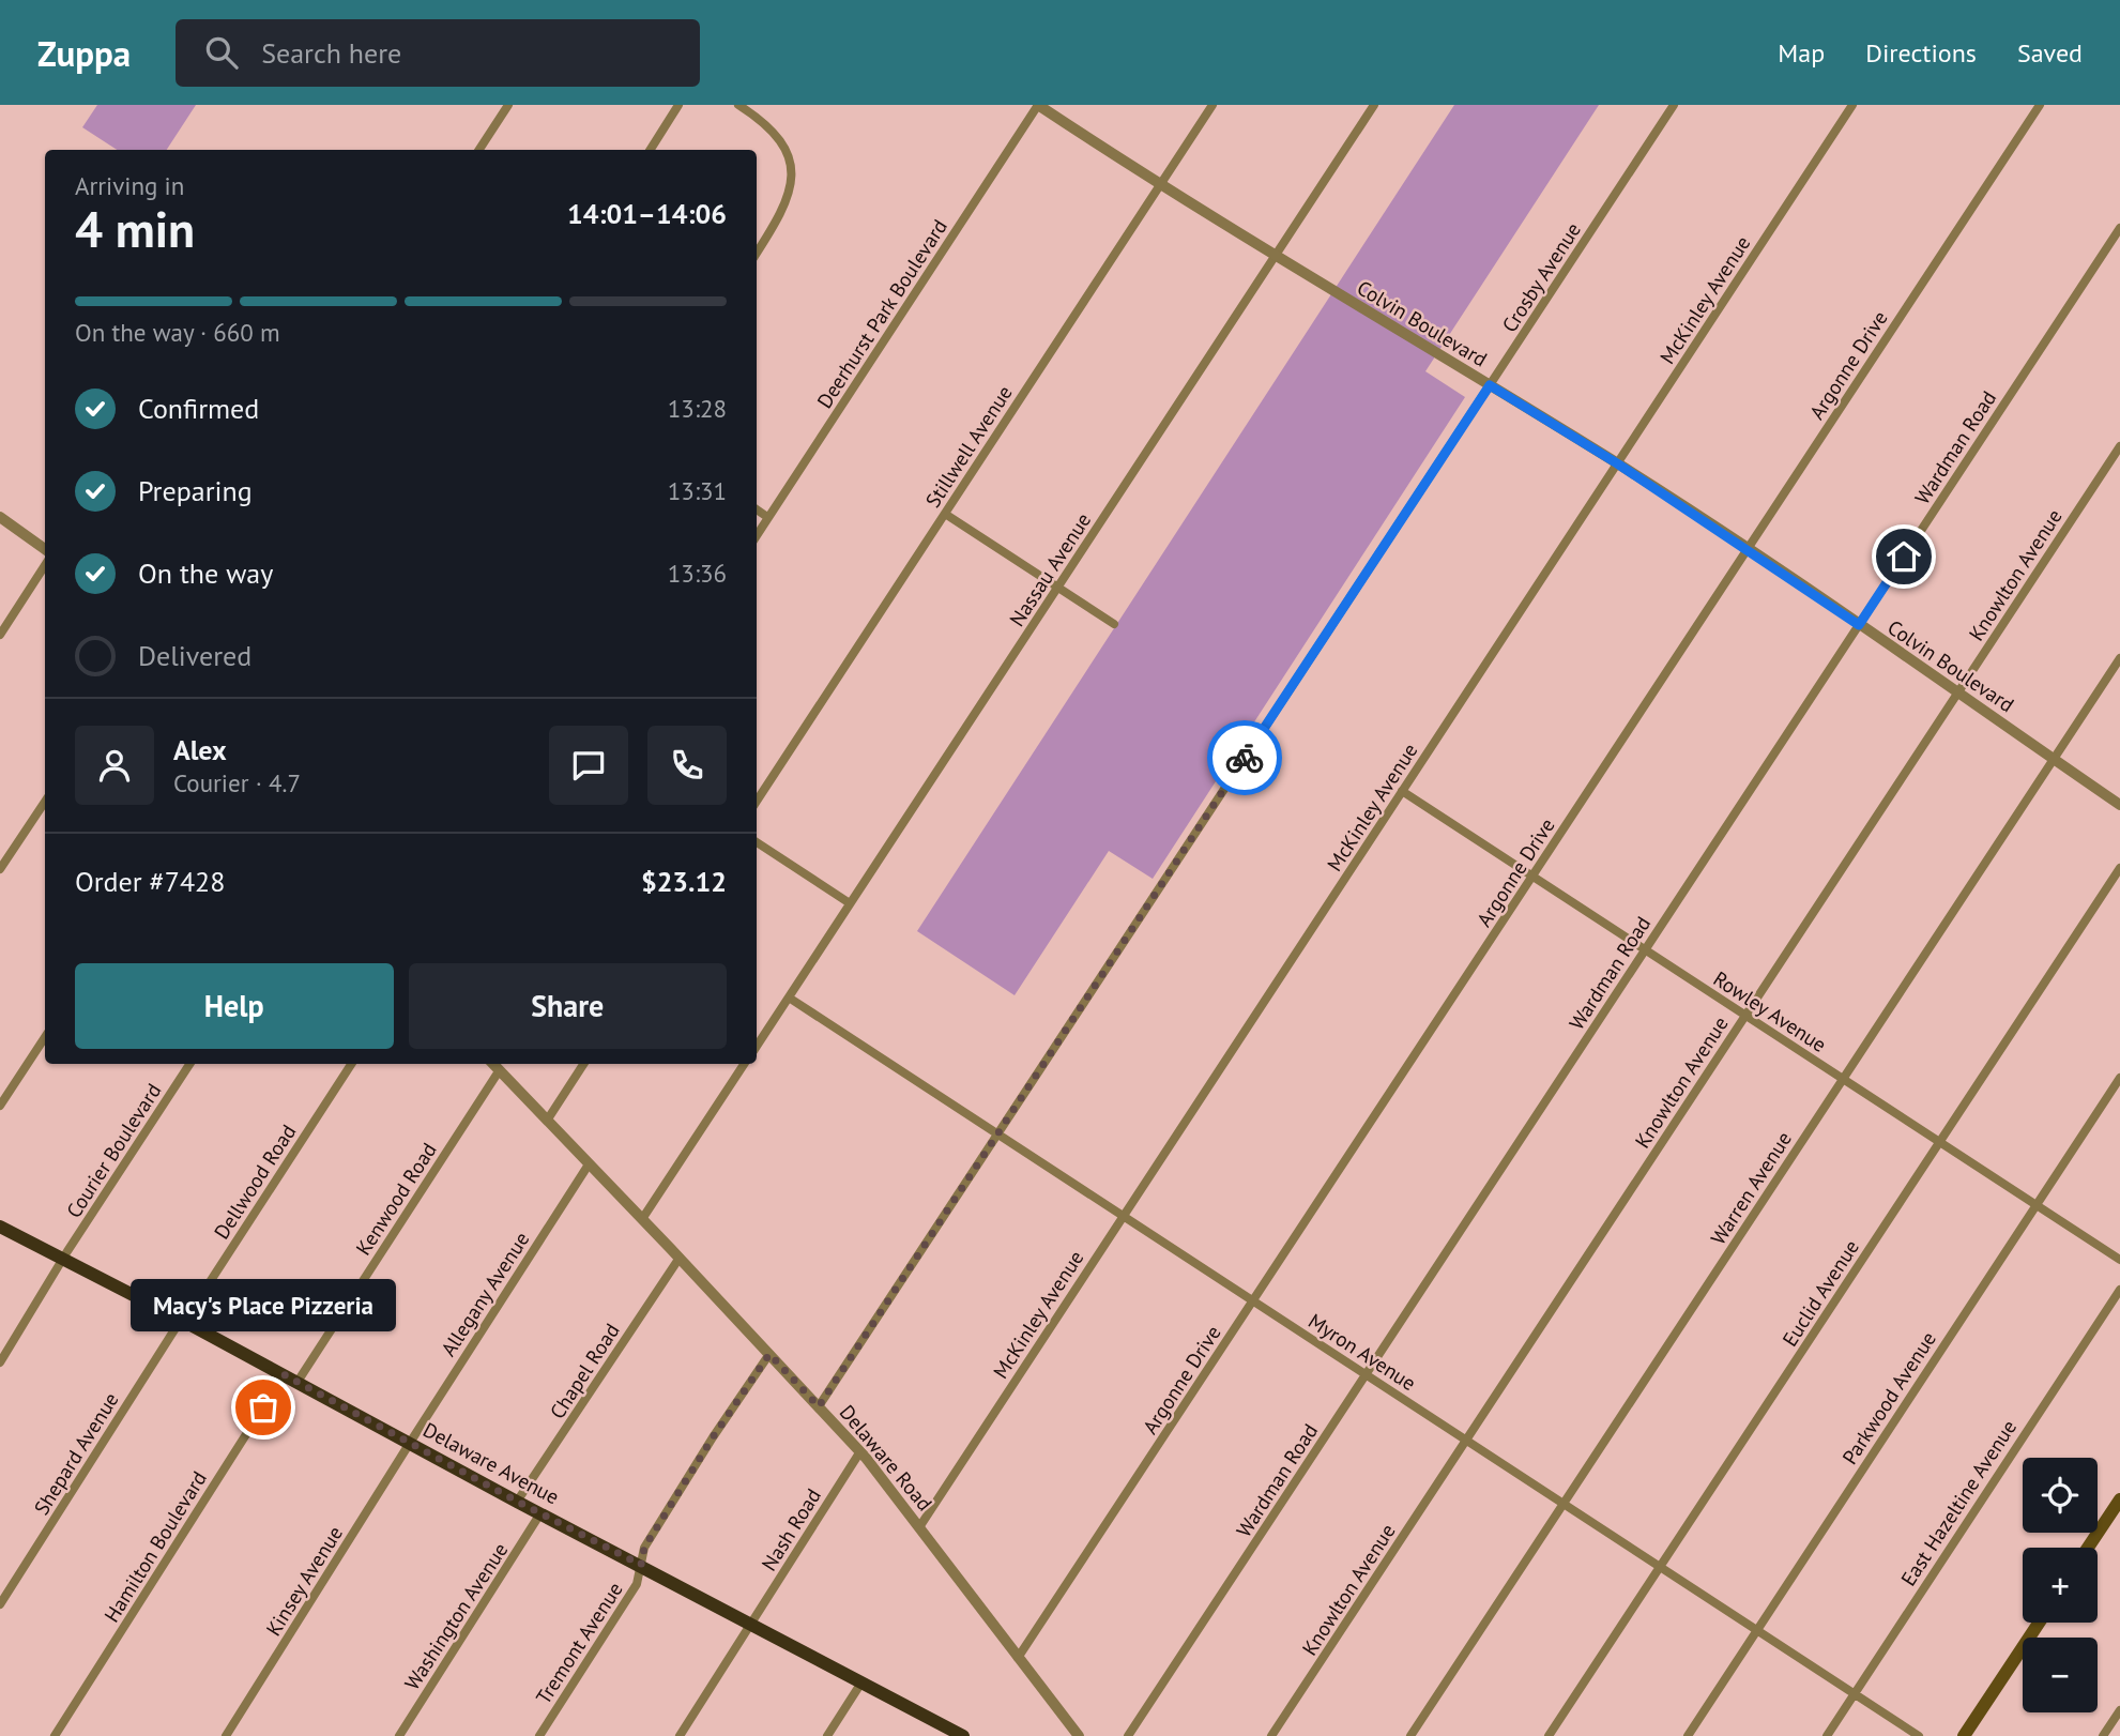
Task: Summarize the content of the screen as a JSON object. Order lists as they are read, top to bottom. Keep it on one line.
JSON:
{"streets":{"main road":["Delaware Avenue"],"street":["Crosby Avenue","McKinley Avenue","Deerhurst Park Boulevard","Colvin Boulevard","Argonne Drive","Stillwell Avenue","Wardman Road","Nassau Avenue","Knowlton Avenue","Rowley Avenue","Courier Boulevard","Dellwood Road","Warren Avenue","Kenwood Road","Euclid Avenue","Allegany Avenue","Myron Avenue","Chapel Road","Parkwood Avenue","Shepard Avenue","Delaware Road","East Hazeltine Avenue","Nash Road","Hamilton Boulevard","Kinsey Avenue","Washington Avenue","Tremont Avenue"]},"crossings":[["Crosby Avenue","Colvin Boulevard"],["Crosby Avenue","Myron Avenue"],["Crosby Avenue","Delaware Road"],["McKinley Avenue","Colvin Boulevard"],["McKinley Avenue","Rowley Avenue"],["McKinley Avenue","Myron Avenue"],["McKinley Avenue","Delaware Road"],["Deerhurst Park Boulevard","Colvin Boulevard"],["Colvin Boulevard","Argonne Drive"],["Colvin Boulevard","Stillwell Avenue"],["Colvin Boulevard","Wardman Road"],["Colvin Boulevard","Nassau Avenue"],["Colvin Boulevard","Knowlton Avenue"],["Colvin Boulevard","Warren Avenue"],["Argonne Drive","Rowley Avenue"],["Argonne Drive","Myron Avenue"],["Argonne Drive","Delaware Road"],["Wardman Road","Rowley Avenue"],["Wardman Road","Myron Avenue"],["Nassau Avenue","Myron Avenue"],["Knowlton Avenue","Rowley Avenue"],["Knowlton Avenue","Myron Avenue"],["Rowley Avenue","Warren Avenue"],["Rowley Avenue","Euclid Avenue"],["Rowley Avenue","Parkwood Avenue"],["Courier Boulevard","Delaware Avenue"],["Dellwood Road","Shepard Avenue"],["Dellwood Road","Delaware Avenue"],["Warren Avenue","Myron Avenue"],["Kenwood Road","Delaware Road"],["Kenwood Road","Delaware Avenue"],["Euclid Avenue","Myron Avenue"],["Allegany Avenue","Delaware Road"],["Allegany Avenue","Delaware Avenue"],["Allegany Avenue","Kinsey Avenue"],["Myron Avenue","Parkwood Avenue"],["Myron Avenue","East Hazeltine Avenue"],["Chapel Road","Delaware Road"],["Chapel Road","Delaware Avenue"],["Shepard Avenue","Delaware Avenue"],["Delaware Road","Nash Road"],["Delaware Road","Tremont Avenue"],["Delaware Avenue","Nash Road"],["Delaware Avenue","Hamilton Boulevard"],["Delaware Avenue","Kinsey Avenue"],["Delaware Avenue","Washington Avenue"],["Delaware Avenue","Tremont Avenue"]],"places":["Macy's Place Pizzeria"],"page":{"header":"Zuppa","search":"Search here","nav":["Map","Directions","Saved"],"heading":["4 min","Arriving in","14:01–14:06"],"panel":["Alex","Courier · 4.7","Order #7428","$23.12"],"bar":"On the way · 660 m","list":[["Confirmed","13:28"],["Preparing","13:31"],["On the way","13:36"],"Delivered"],"buttons":["Help","Share"],"bubble":"Macy's Place Pizzeria","map_buttons":["+","−"]}}
